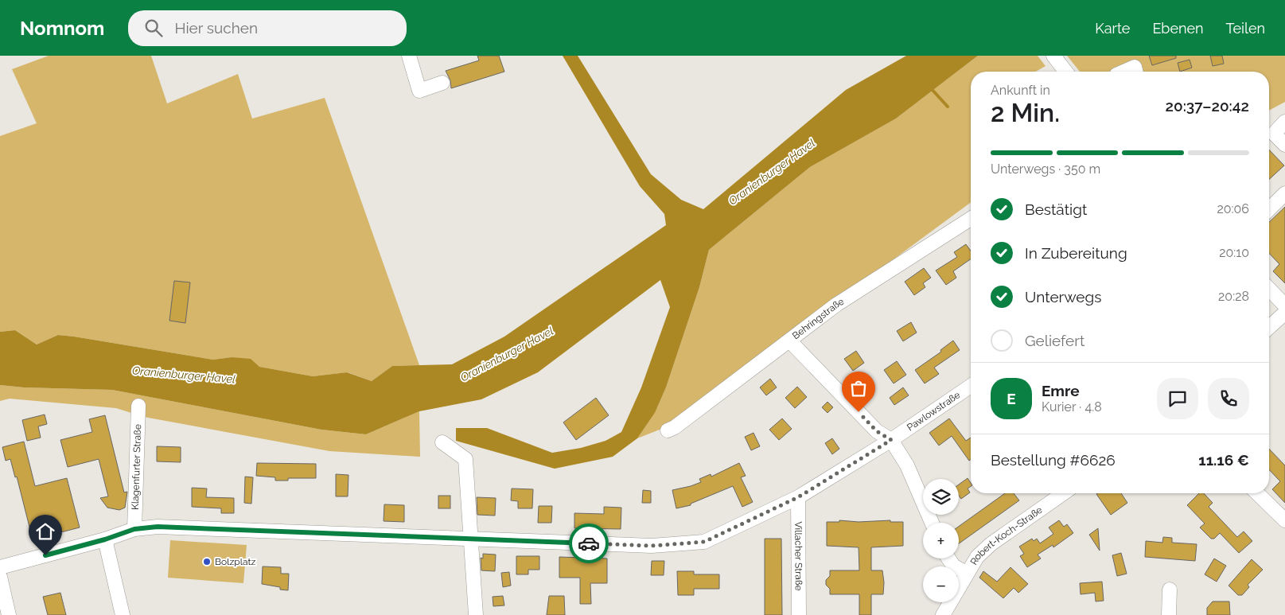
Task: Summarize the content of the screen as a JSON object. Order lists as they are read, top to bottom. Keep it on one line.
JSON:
{"streets":{"street":["Behringstraße","Pawlowstraße","Klagenfurter Straße","Robert-Koch-Straße","Villacher Straße"]},"water":["Oranienburger Havel"],"places":["Bolzplatz"],"page":{"header":"Nomnom","search":"Hier suchen","nav":["Karte","Ebenen","Teilen"],"heading":["2 Min.","Ankunft in","20:37–20:42"],"panel":["Emre","Kurier · 4.8","Bestellung #6626","11.16 €"],"bar":"Unterwegs · 350 m","list":[["Bestätigt","20:06"],["In Zubereitung","20:10"],["Unterwegs","20:28"],"Geliefert"],"round":"E","map_buttons":["+","−"]}}
